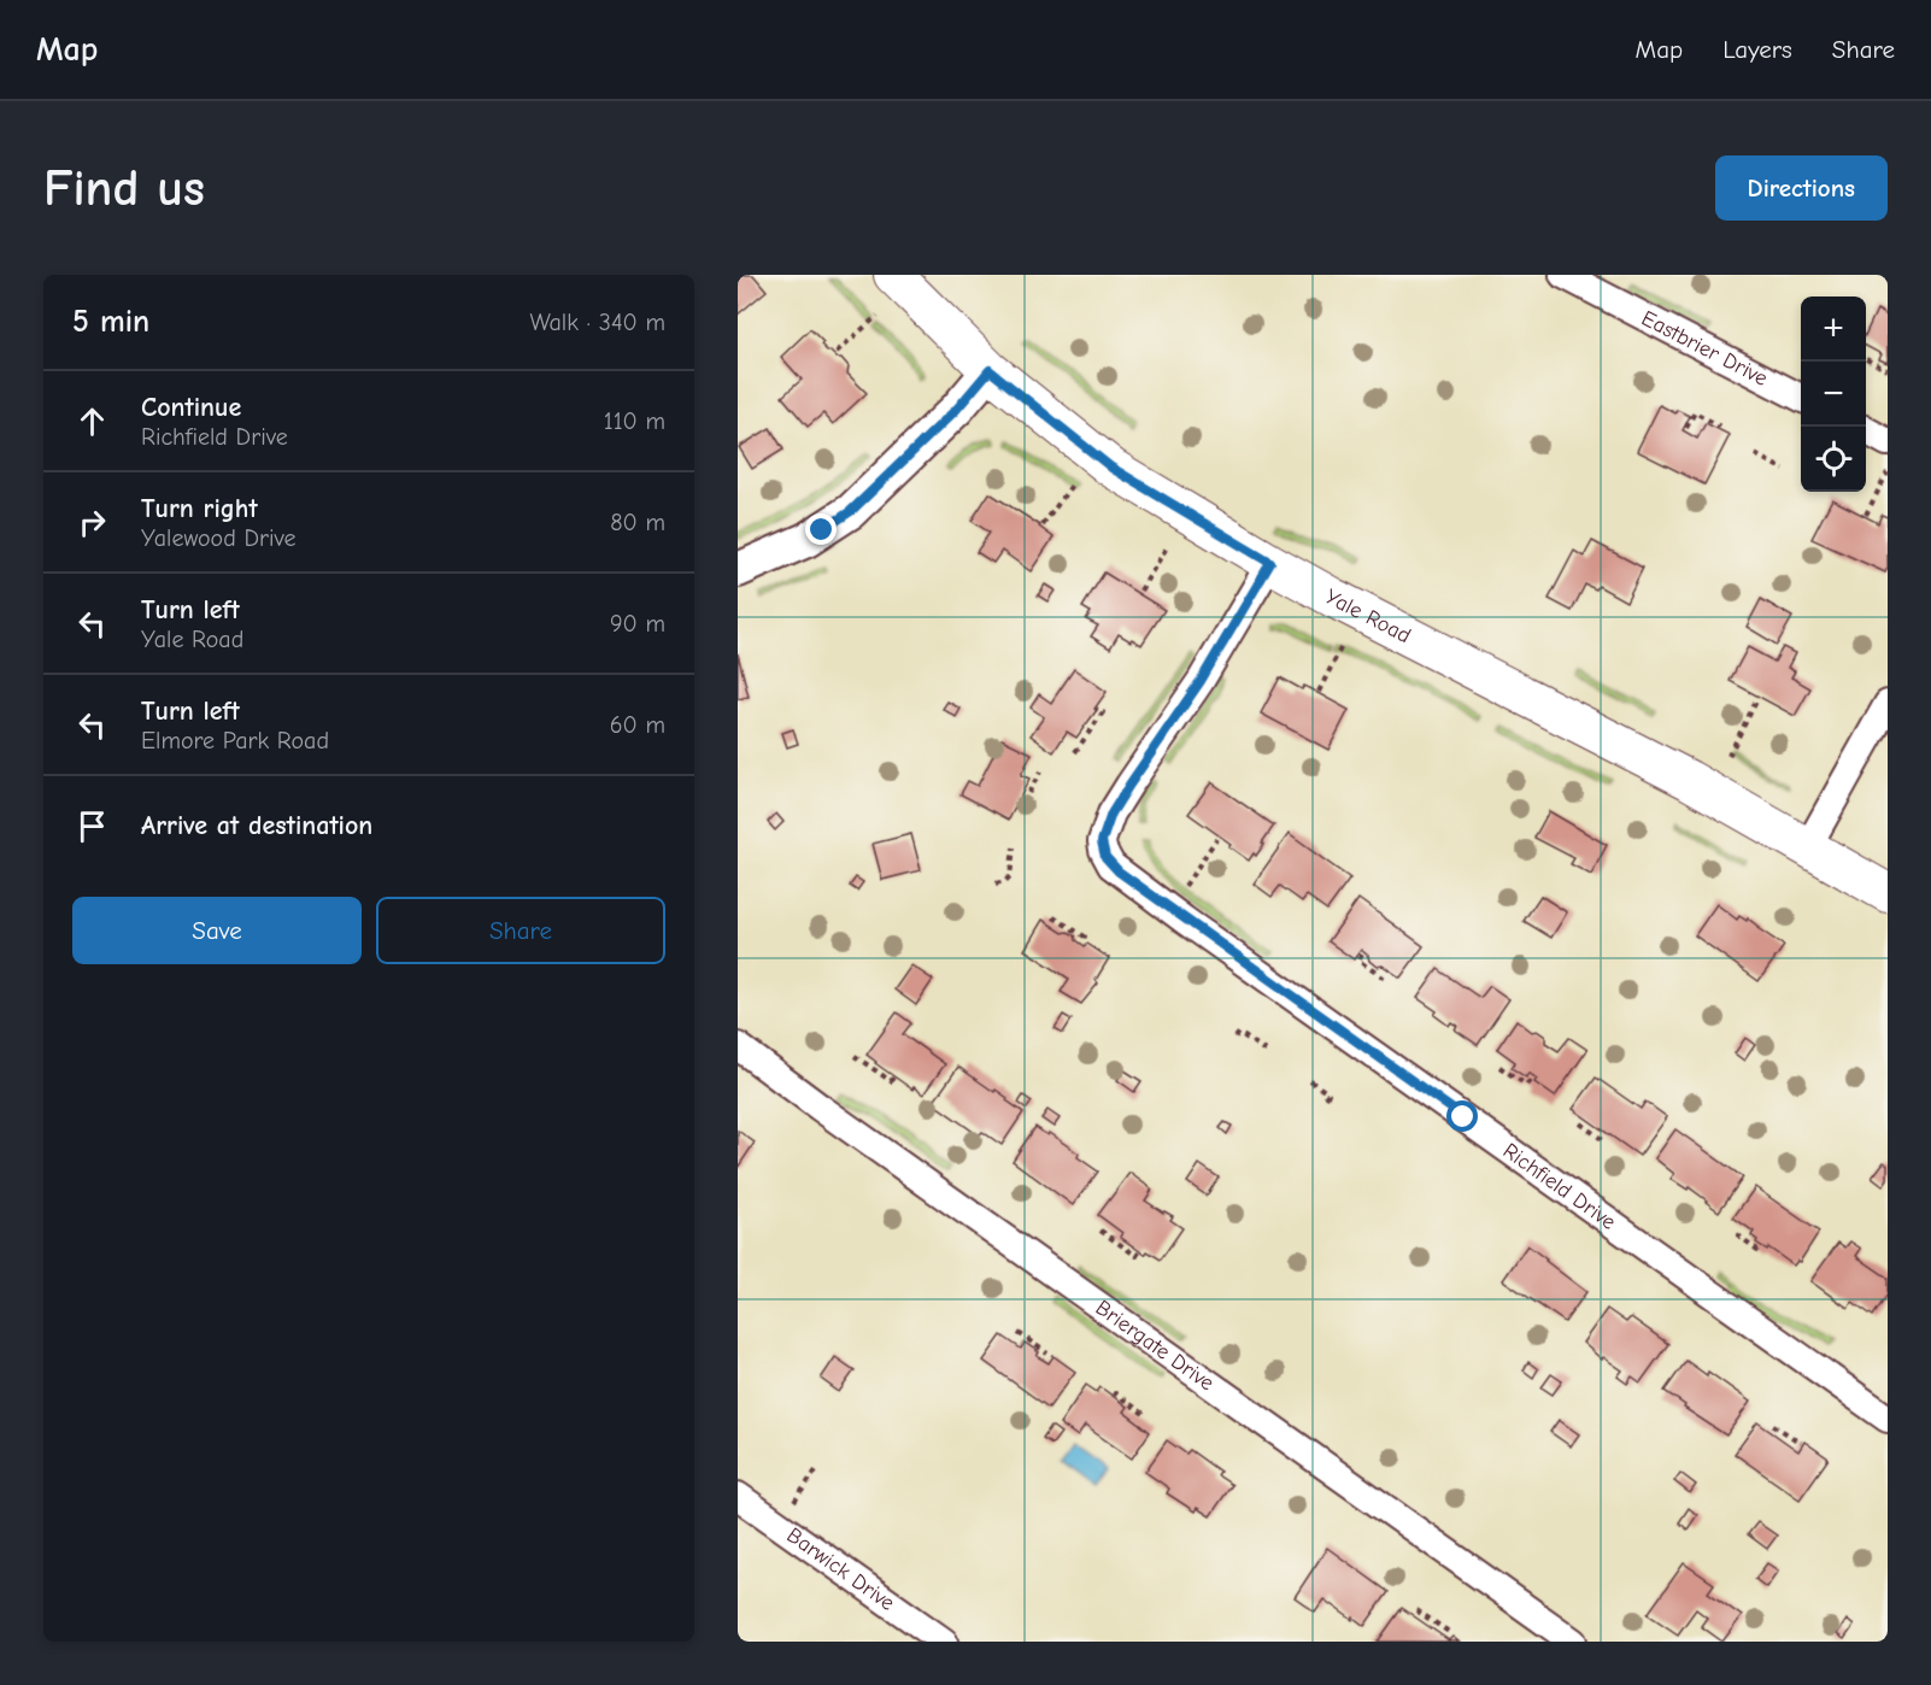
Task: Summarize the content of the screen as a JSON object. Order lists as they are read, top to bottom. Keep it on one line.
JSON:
{"streets":{"main road":["Yale Road"],"street":["Eastbrier Drive","Richfield Drive","Briergate Drive","Barwick Drive"]},"crossings":[["Yale Road","Richfield Drive"]],"page":{"header":"Map","nav":["Map","Layers","Share"],"buttons":["Directions",["Save","Share"]],"title":"Find us","heading":["5 min","Walk · 340 m"],"map_buttons":["+","−"],"list":[["Continue","Richfield Drive","110 m"],["Turn right","Yalewood Drive","80 m"],["Turn left","Yale Road","90 m"],["Turn left","Elmore Park Road","60 m"],"Arrive at destination"]}}
